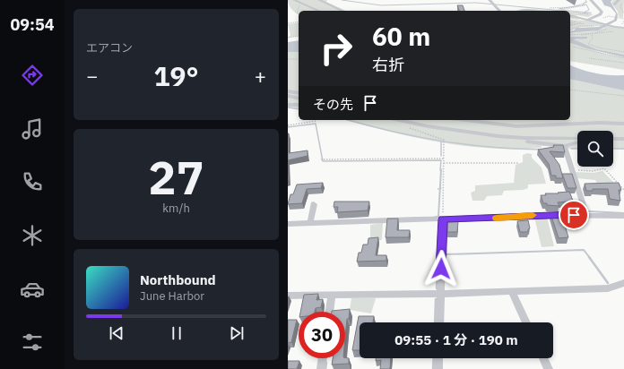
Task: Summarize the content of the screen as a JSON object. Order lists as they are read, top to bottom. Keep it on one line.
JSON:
{"page":{"tabs":"09:54","tile":["エアコン",["27","km/h"]],"turn":["60 m","右折"],"heat":["−","19°","+"],"then":"その先","song":["Northbound","June Harbor"],"limit":"30","trip":"09:55 · 1 分 · 190 m"}}
